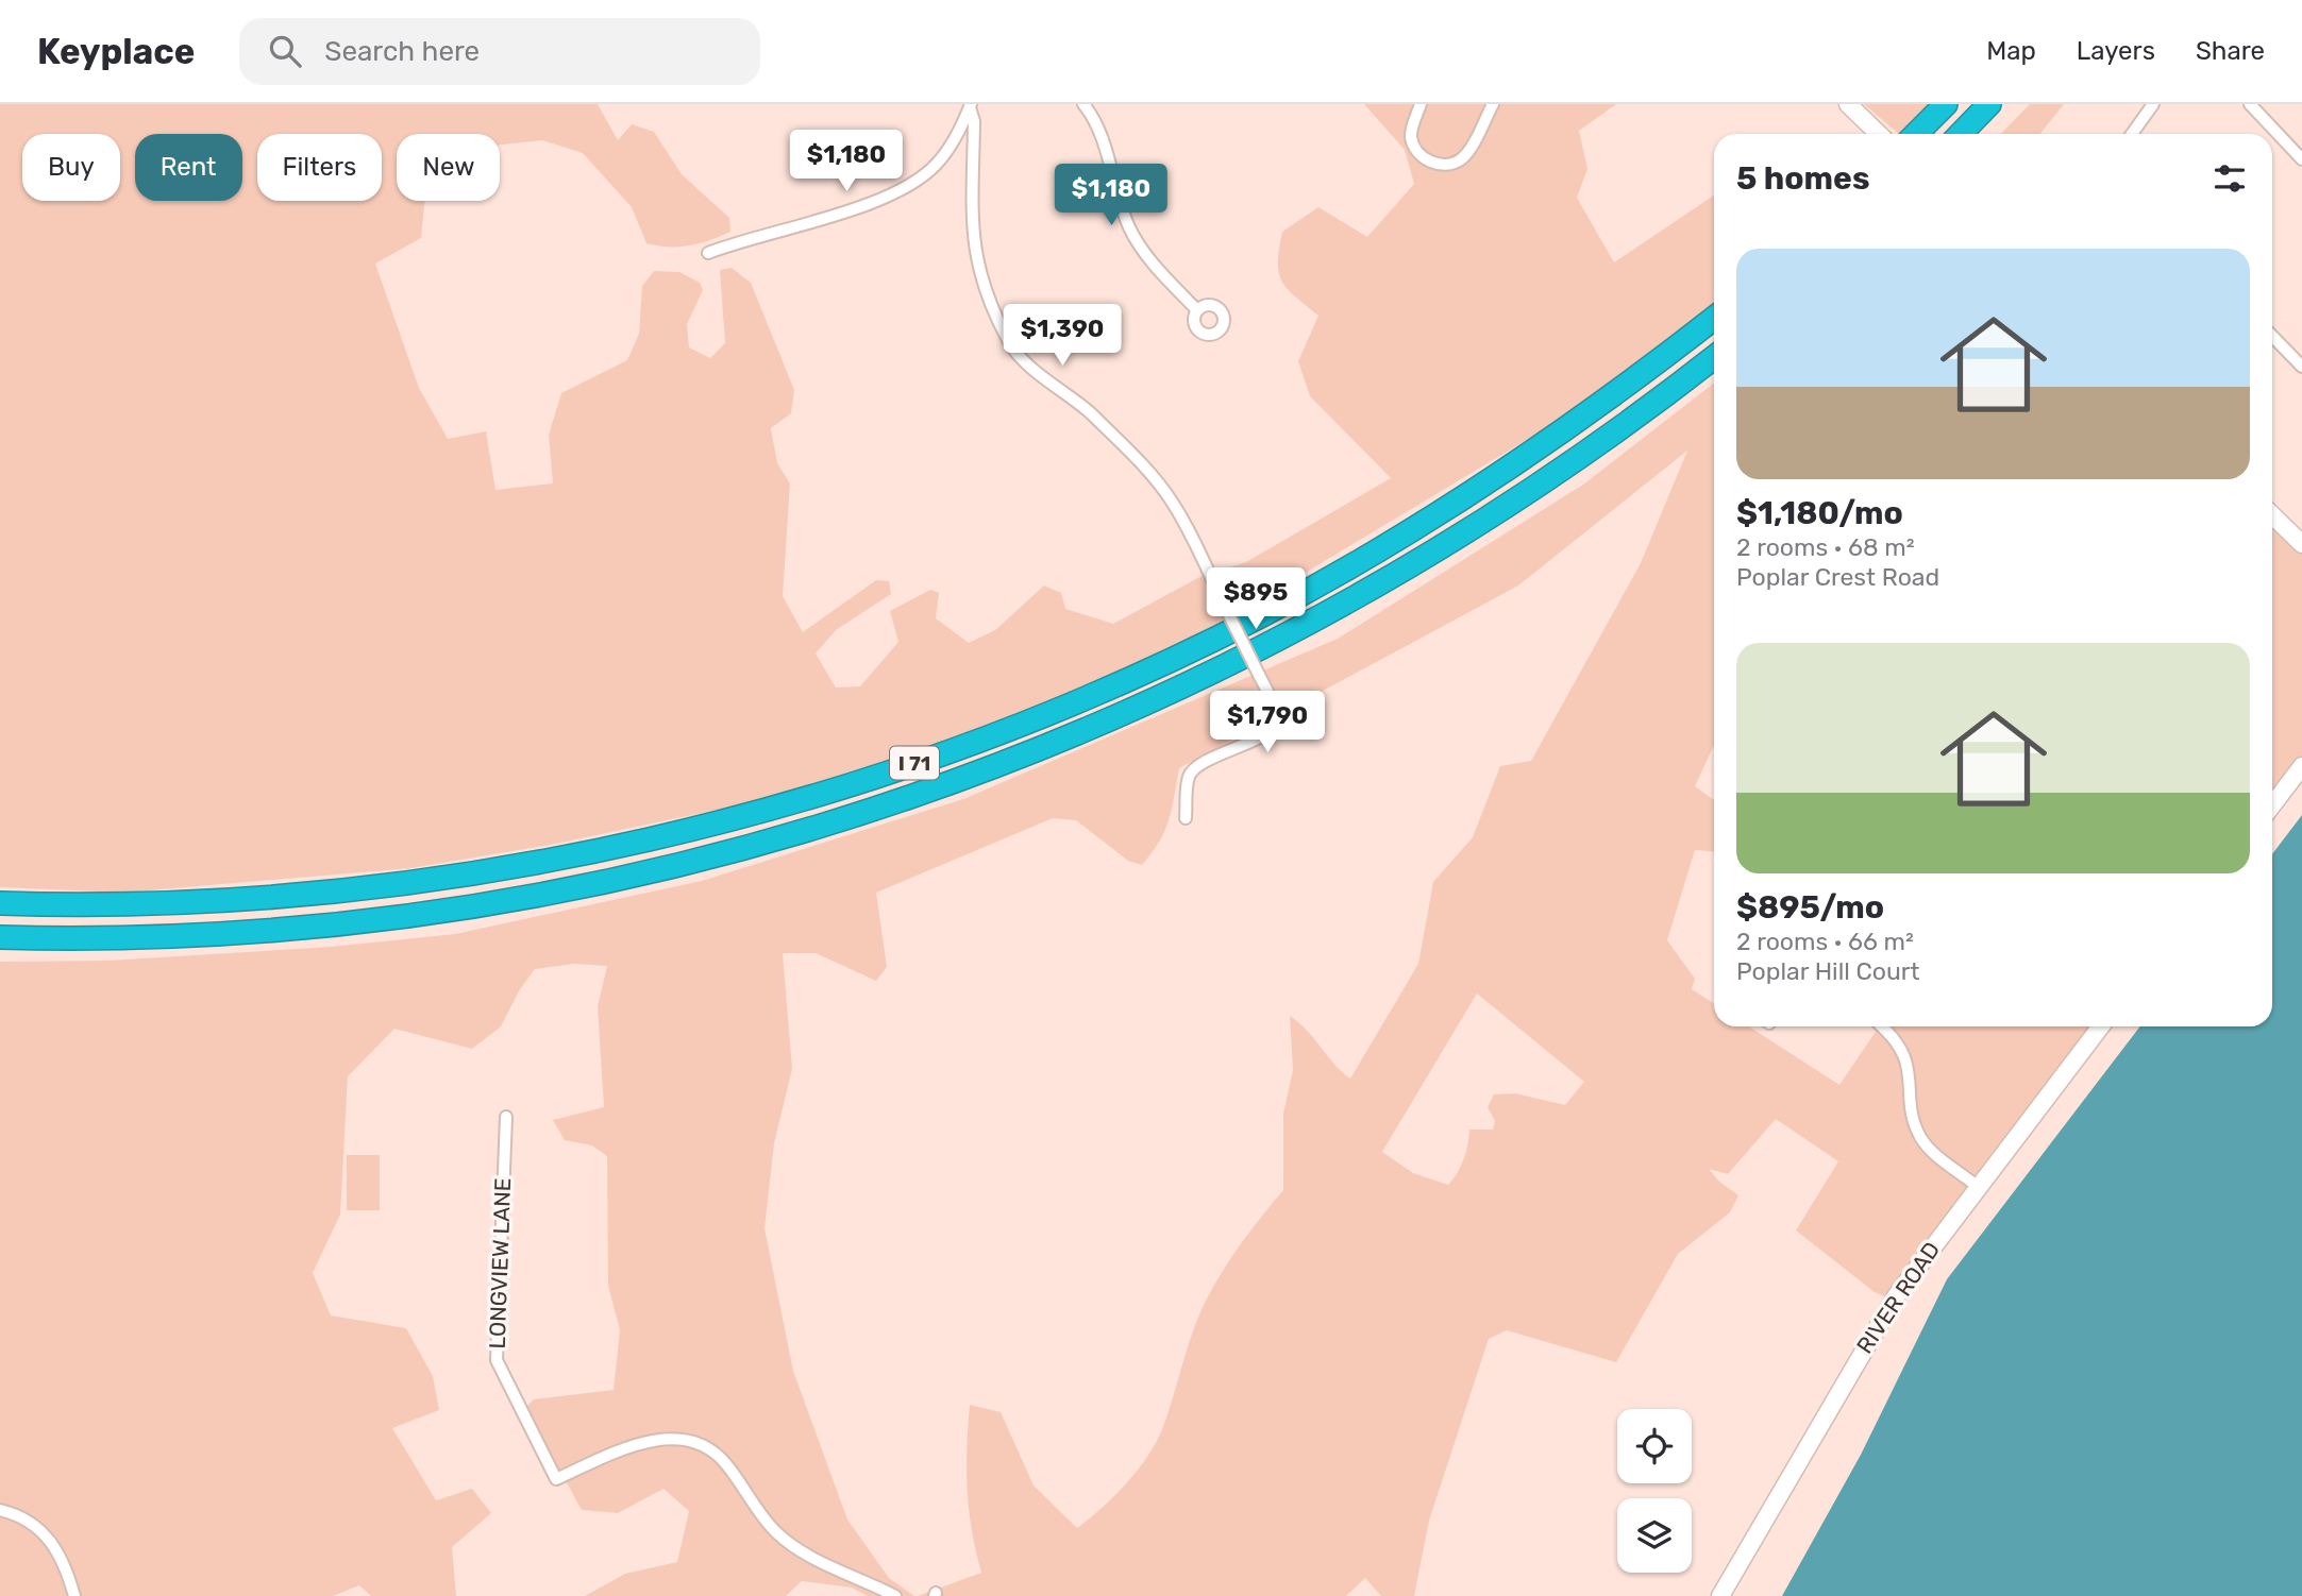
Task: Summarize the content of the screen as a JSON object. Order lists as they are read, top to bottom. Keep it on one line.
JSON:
{"streets":{"highway":["I 71"],"street":["LONGVIEW LANE","RIVER ROAD"]},"page":{"header":"Keyplace","search":"Search here","nav":["Map","Layers","Share"],"price":["$1,180","$1,180","$1,390","$895","$1,790"],"chip":["Buy","Rent","Filters","New"],"heading":"5 homes","list":[{"name":"$1,180/mo","note":"2 rooms · 68 m² · Poplar Crest Road"},{"name":"$895/mo","note":"2 rooms · 66 m² · Poplar Hill Court"}]}}
